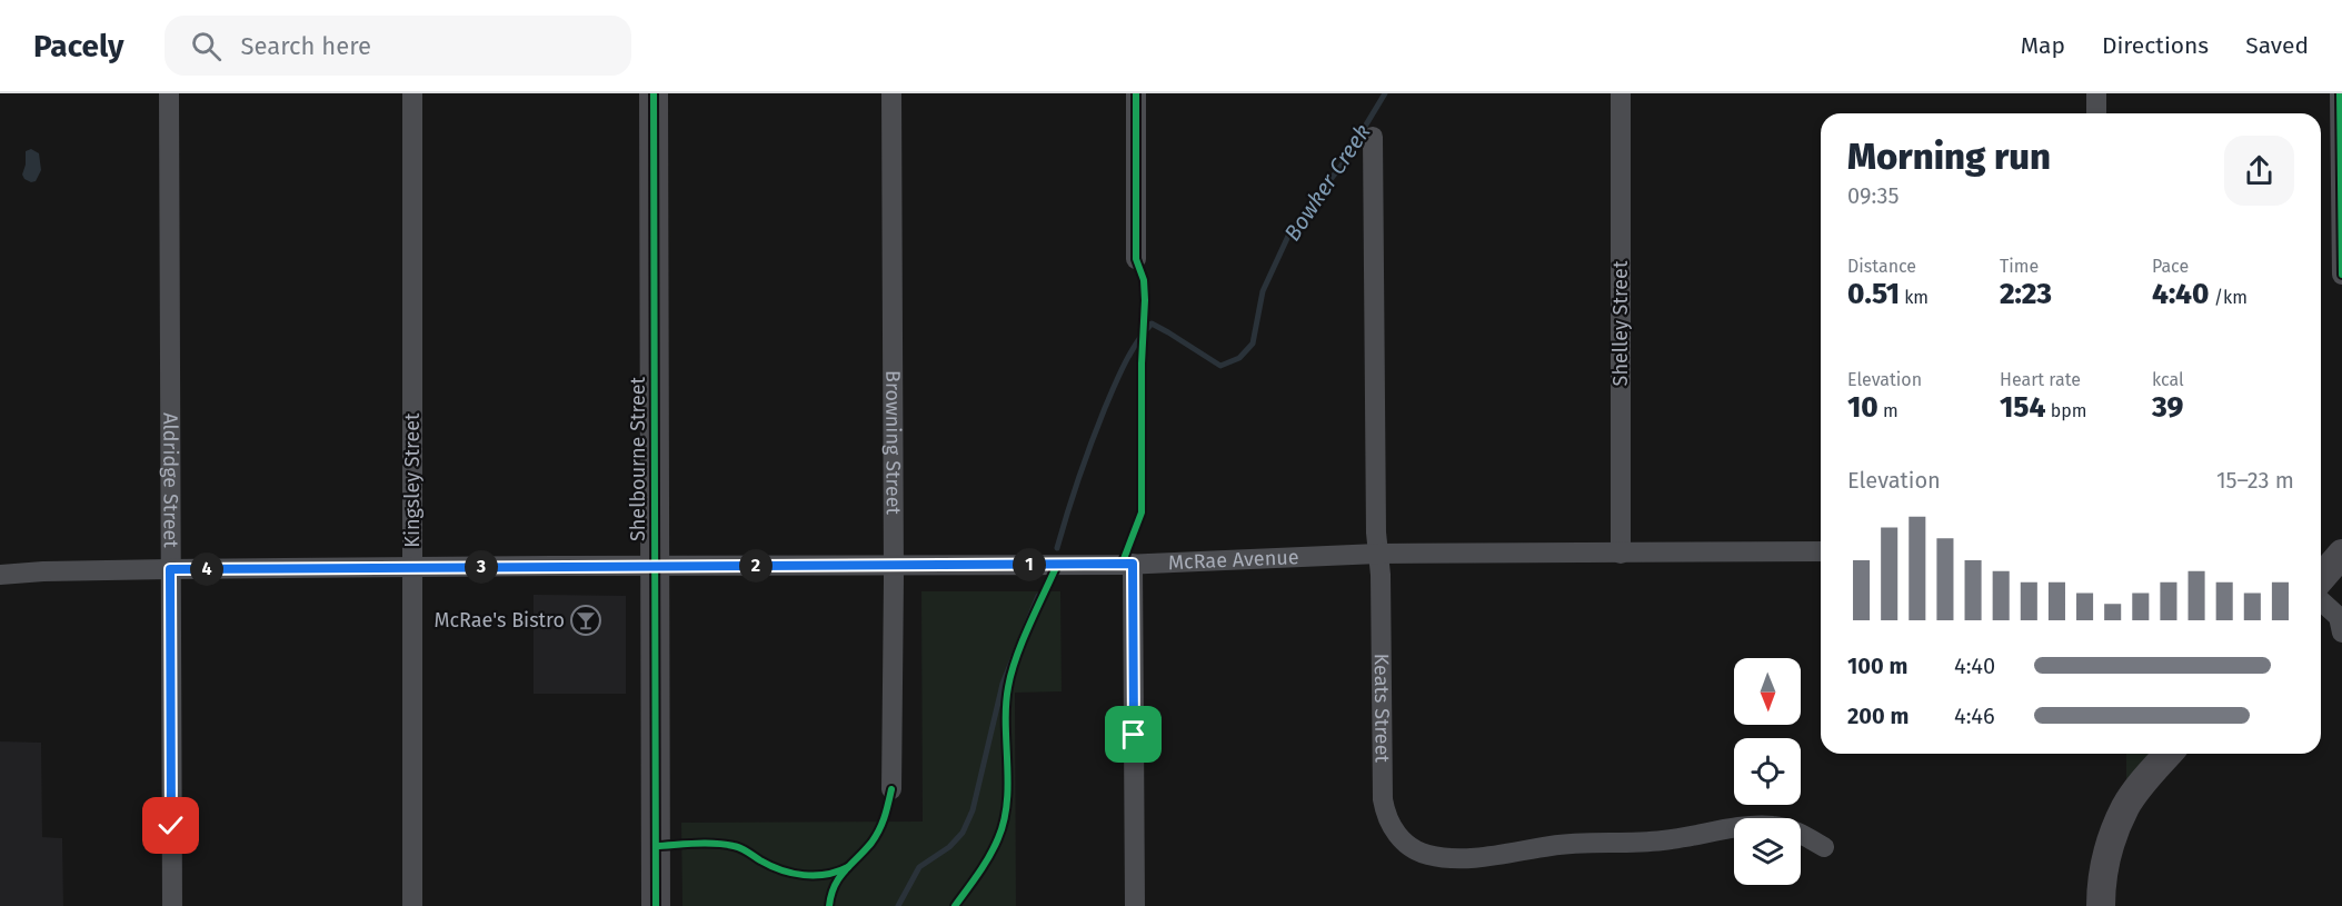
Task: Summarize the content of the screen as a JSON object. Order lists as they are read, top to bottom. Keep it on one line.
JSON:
{"streets":{"main road":["Shelbourne Street"],"street":["Shelley Street","Browning Street","Aldridge Street","Kingsley Street","McRae Avenue","Keats Street"]},"crossings":[["Shelley Street","McRae Avenue"],["Browning Street","McRae Avenue"],["Shelbourne Street","McRae Avenue"],["Aldridge Street","McRae Avenue"],["Kingsley Street","McRae Avenue"],["McRae Avenue","Keats Street"]],"water":["Bowker Creek"],"places":{"bar":["McRae's Bistro"]},"north":"bottom","page":{"header":"Pacely","search":"Search here","nav":["Map","Directions","Saved"],"heading":["Morning run","09:35"],"stats":[["Distance","0.51 km"],["Time","2:23"],["Pace","4:40 /km"],["Elevation","10 m"],["Heart rate","154 bpm"],["kcal","39"]],"chart":["Elevation","15–23 m"],"pins":["1","2","3","4"],"list":[{"name":"100 m","note":"4:40"},{"name":"200 m","note":"4:46"}]}}
